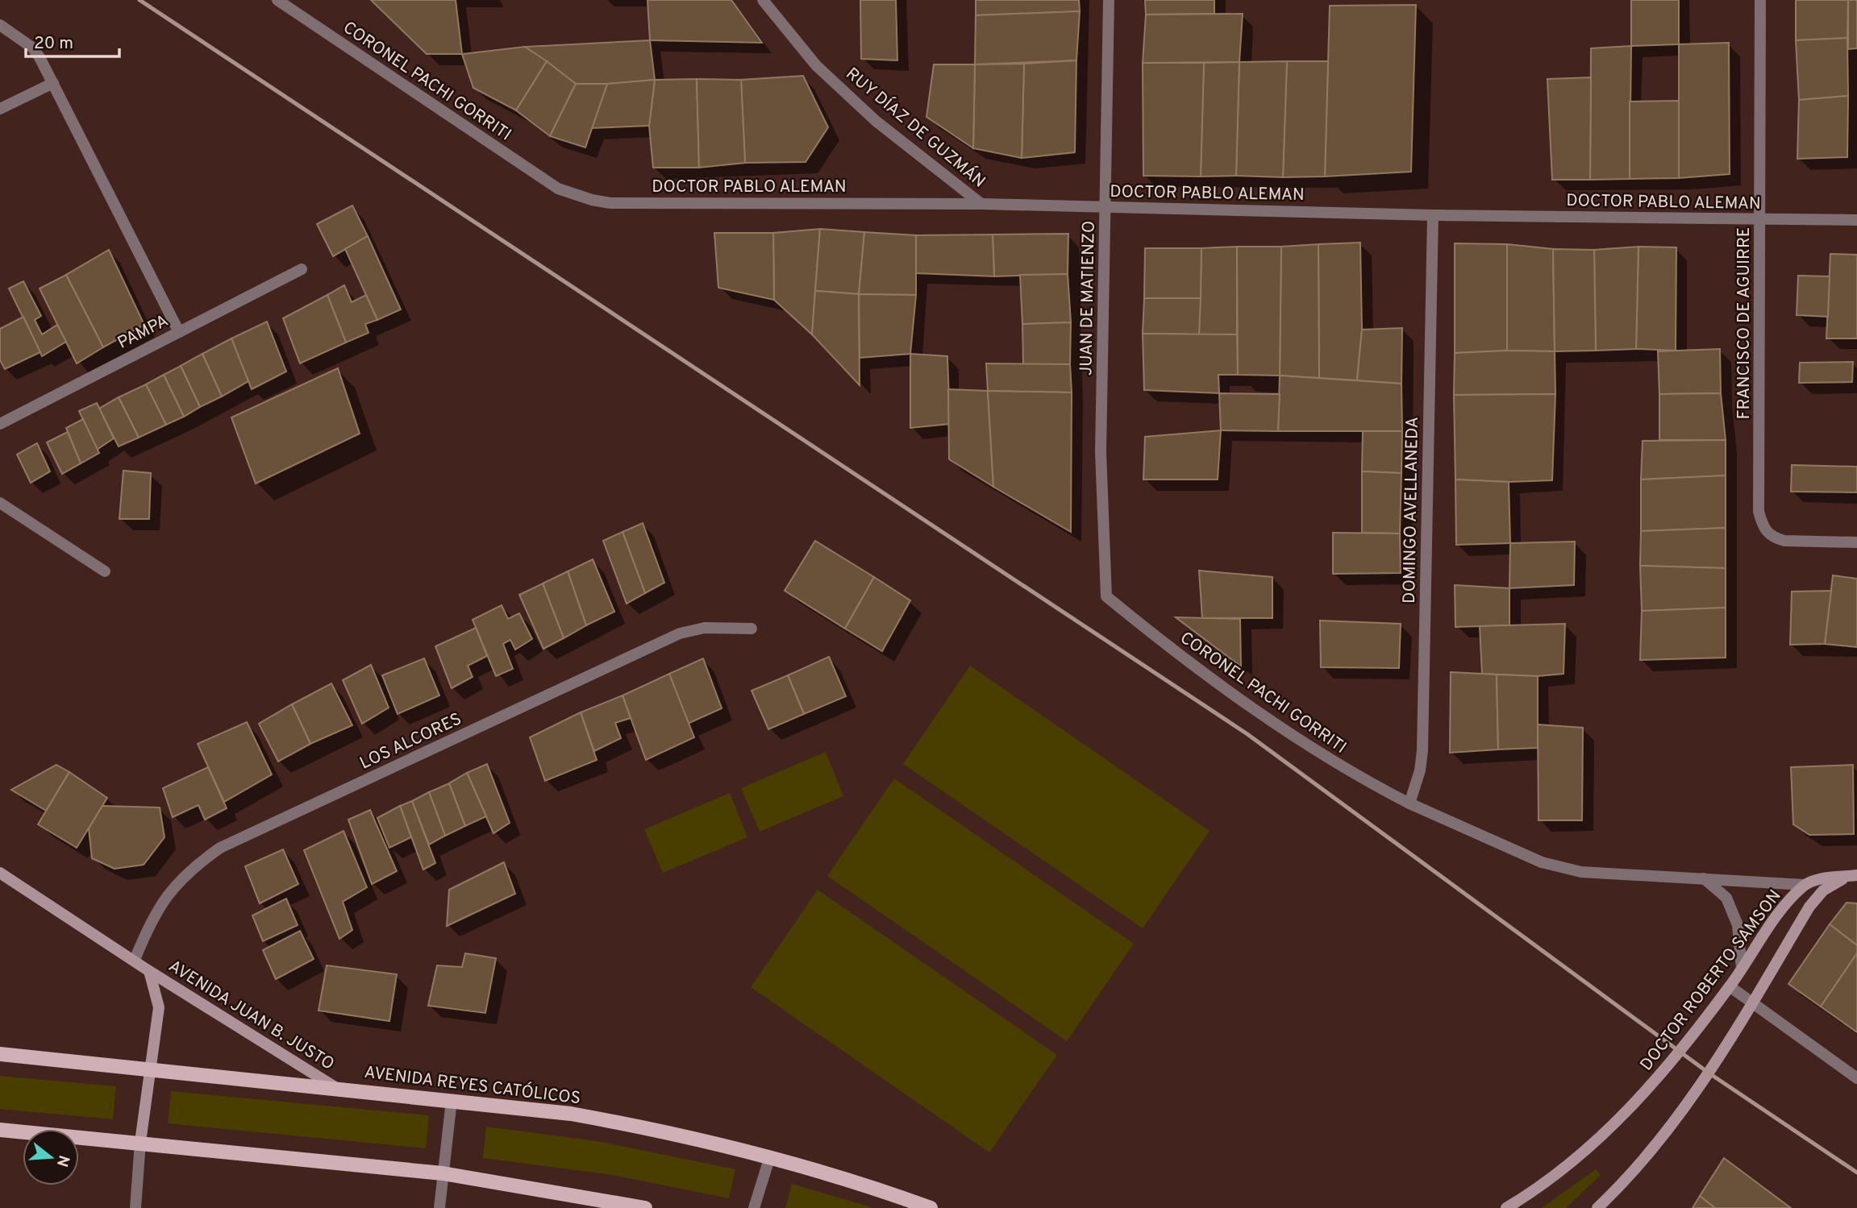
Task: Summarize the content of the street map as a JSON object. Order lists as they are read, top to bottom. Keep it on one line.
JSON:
{"streets":{"main road":["AVENIDA REYES CATÓLICOS"],"street":["CORONEL PACHI GORRITI","RUY DÍAZ DE GUZMÁN","DOCTOR PABLO ALEMAN","JUAN DE MATIENZO","FRANCISCO DE AGUIRRE","PAMPA","DOMINGO AVELLANEDA","LOS ALCORES","DOCTOR ROBERTO SAMSON","AVENIDA JUAN B. JUSTO"]},"crossings":[["CORONEL PACHI GORRITI","DOCTOR PABLO ALEMAN"],["CORONEL PACHI GORRITI","JUAN DE MATIENZO"],["CORONEL PACHI GORRITI","DOMINGO AVELLANEDA"],["CORONEL PACHI GORRITI","DOCTOR ROBERTO SAMSON"],["RUY DÍAZ DE GUZMÁN","DOCTOR PABLO ALEMAN"],["DOCTOR PABLO ALEMAN","JUAN DE MATIENZO"],["DOCTOR PABLO ALEMAN","FRANCISCO DE AGUIRRE"],["DOCTOR PABLO ALEMAN","DOMINGO AVELLANEDA"],["LOS ALCORES","AVENIDA JUAN B. JUSTO"],["AVENIDA JUAN B. JUSTO","AVENIDA REYES CATÓLICOS"]],"scale_bar":"20 m","north":"right"}
